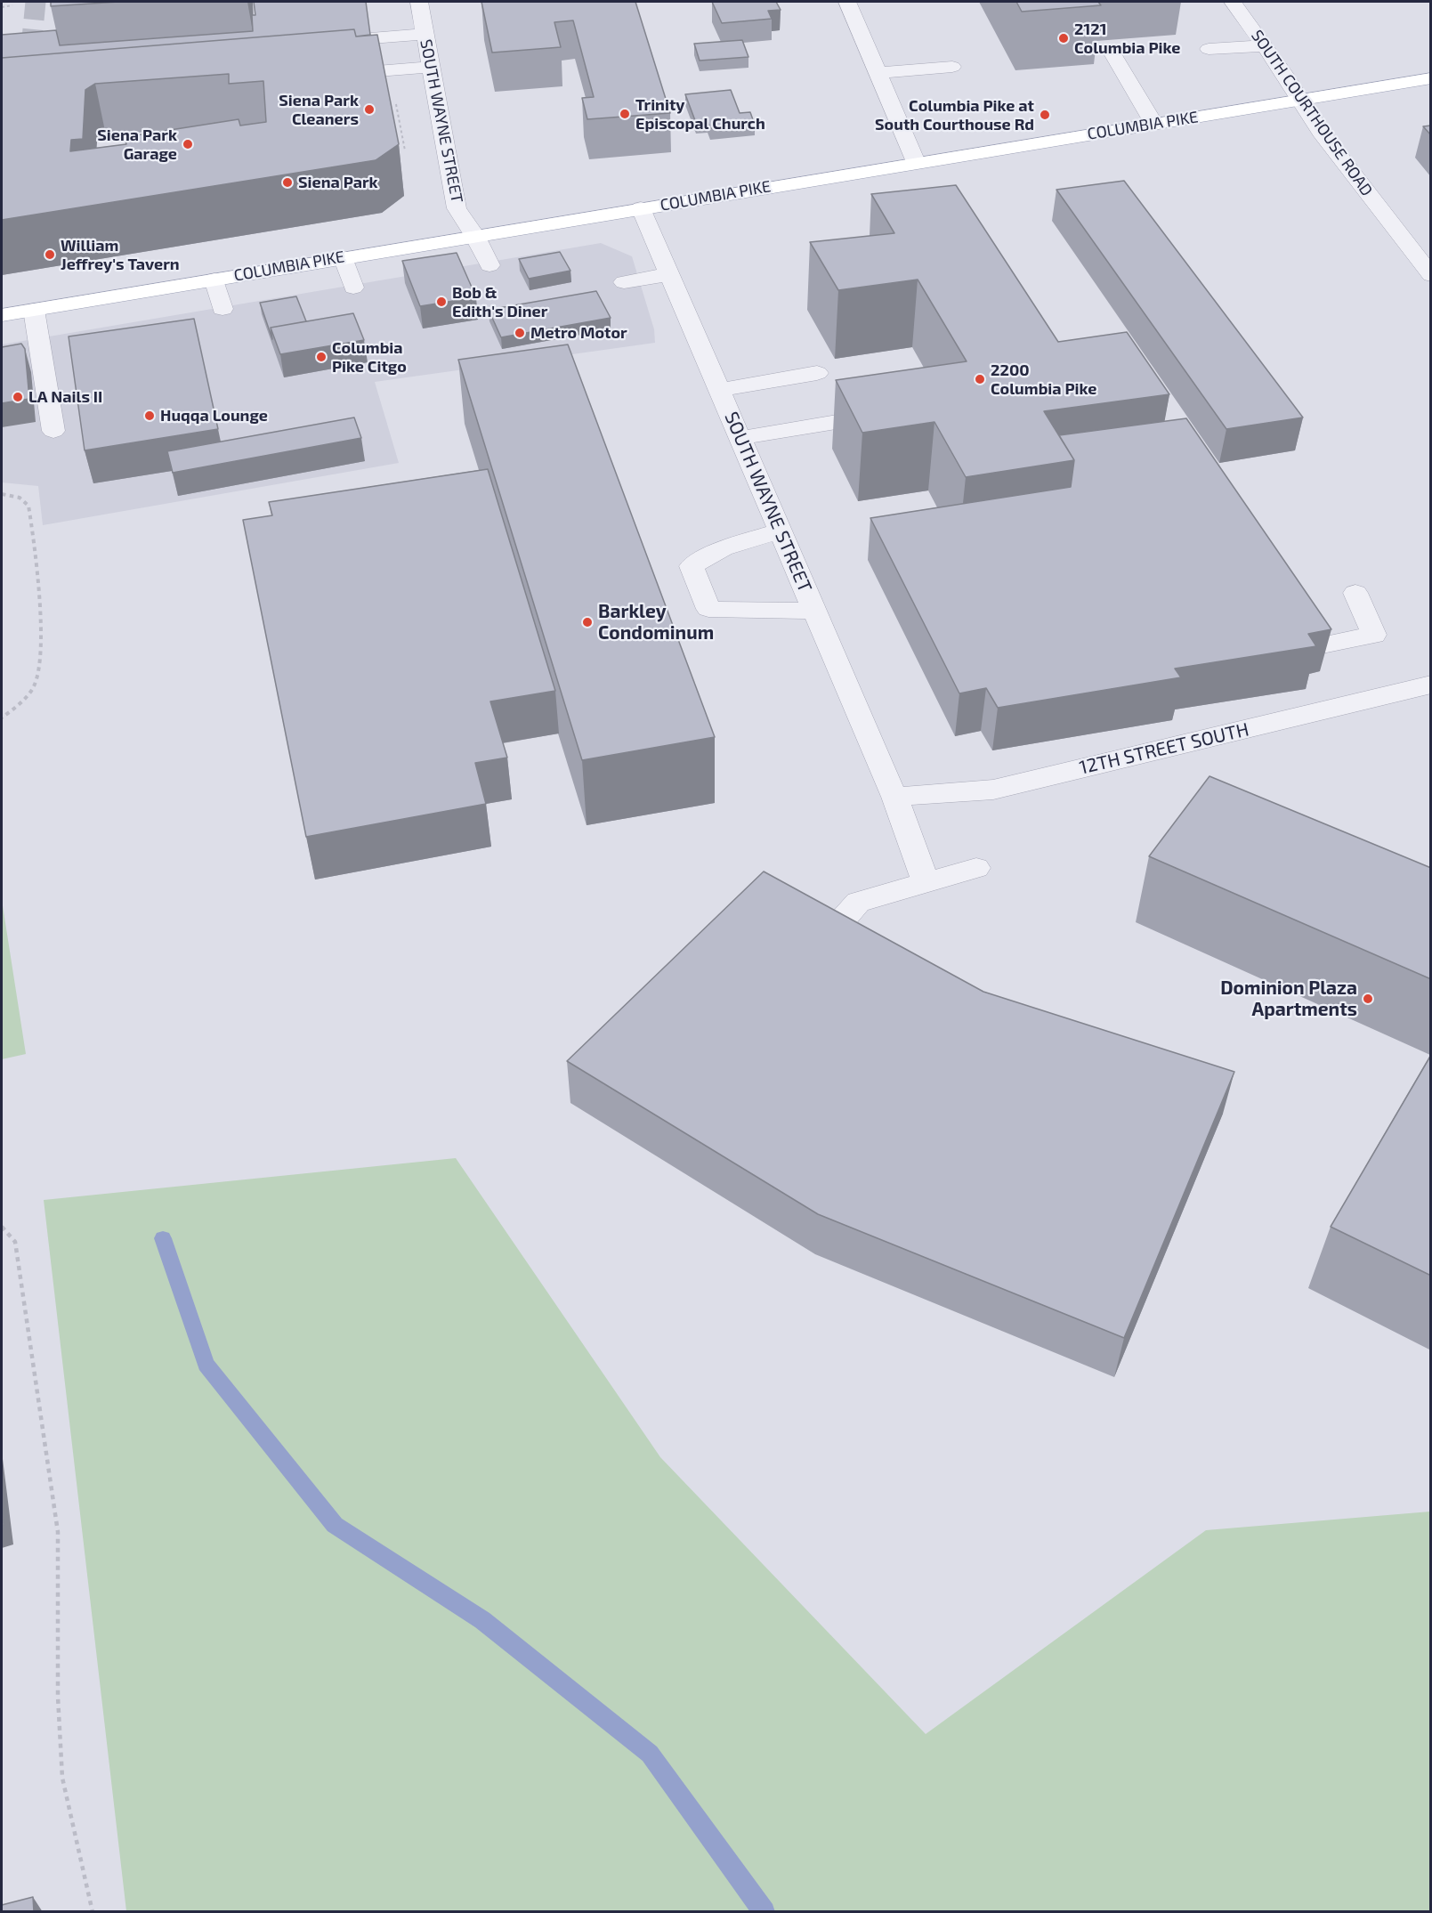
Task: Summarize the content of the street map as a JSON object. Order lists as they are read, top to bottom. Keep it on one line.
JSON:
{"streets":{"main road":["COLUMBIA PIKE"],"street":["SOUTH COURTHOUSE ROAD","SOUTH WAYNE STREET","12TH STREET SOUTH"]},"crossings":[["SOUTH COURTHOUSE ROAD","COLUMBIA PIKE"],["SOUTH WAYNE STREET","COLUMBIA PIKE"],["SOUTH WAYNE STREET","12TH STREET SOUTH"]],"places":["2121 Columbia Pike","Siena Park Cleaners","Trinity Episcopal Church","Columbia Pike at South Courthouse Rd","Siena Park Garage","Siena Park","William Jeffrey's Tavern","Bob & Edith's Diner","Metro Motor","Columbia Pike Citgo","2200 Columbia Pike","LA Nails II","Huqqa Lounge","Barkley Condominum","Dominion Plaza Apartments"]}
